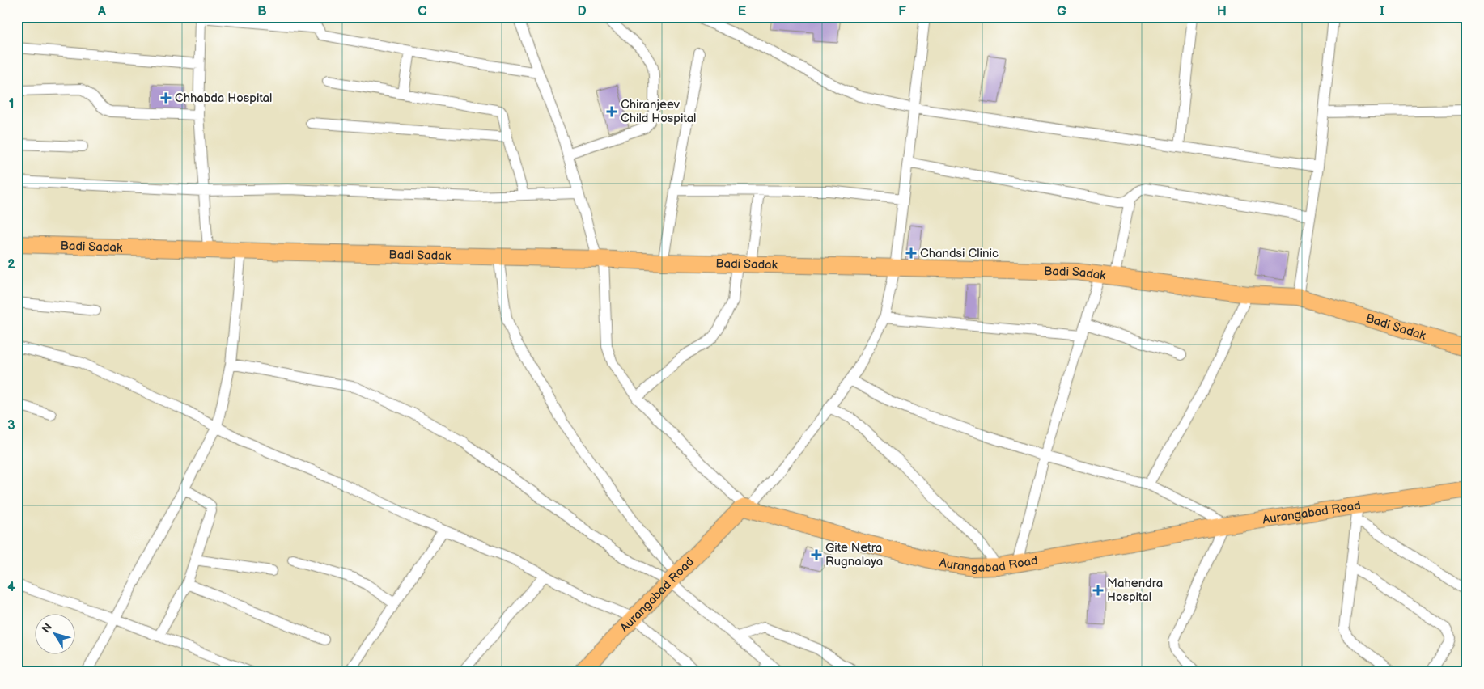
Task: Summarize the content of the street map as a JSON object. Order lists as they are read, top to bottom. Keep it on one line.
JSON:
{"streets":{"main road":["Badi Sadak","Aurangabad Road"]},"places":{"health":["Chhabda Hospital","Chiranjeev Child Hospital","Chandsi Clinic","Gite Netra Rugnalaya","Mahendra Hospital"]},"north":"top left","grid":{"columns":["A","B","C","D","E","F","G","H","I"],"rows":["1","2","3","4"]}}
